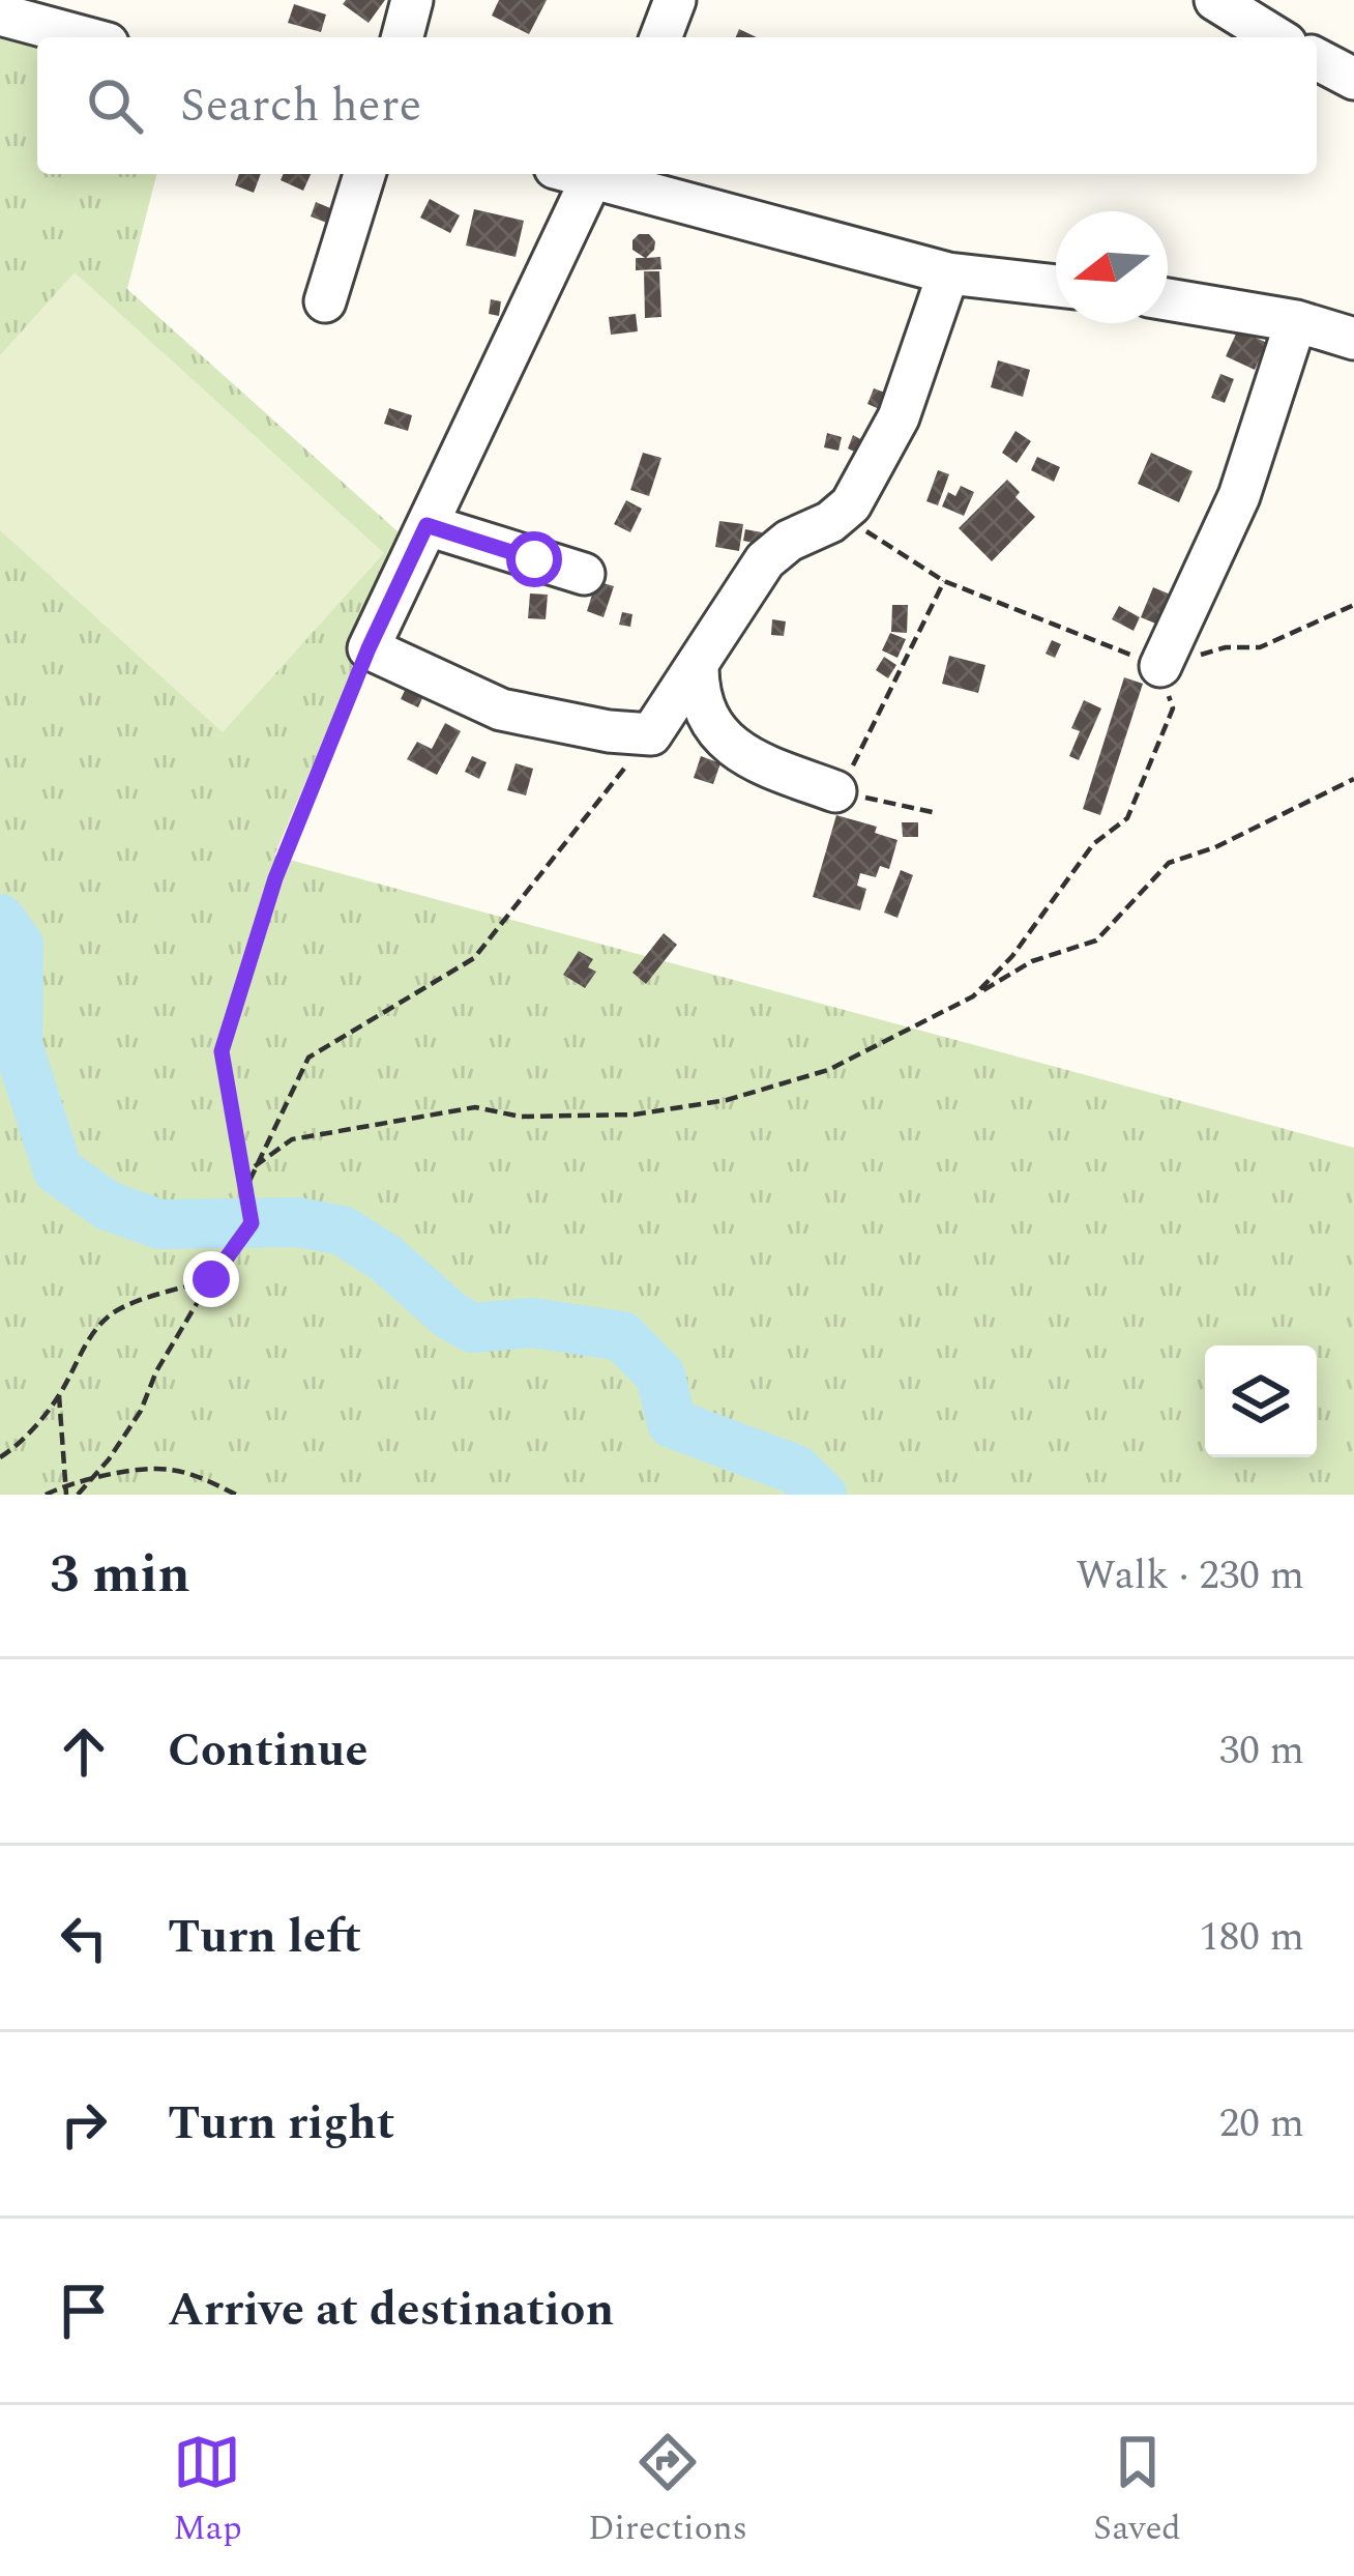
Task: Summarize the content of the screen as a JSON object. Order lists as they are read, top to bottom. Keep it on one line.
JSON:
{"north":"left","page":{"search":"Search here","heading":["3 min","Walk · 230 m"],"list":[["Continue","30 m"],["Turn left","180 m"],["Turn right","20 m"],"Arrive at destination"],"nav":["Map","Directions","Saved"]}}
